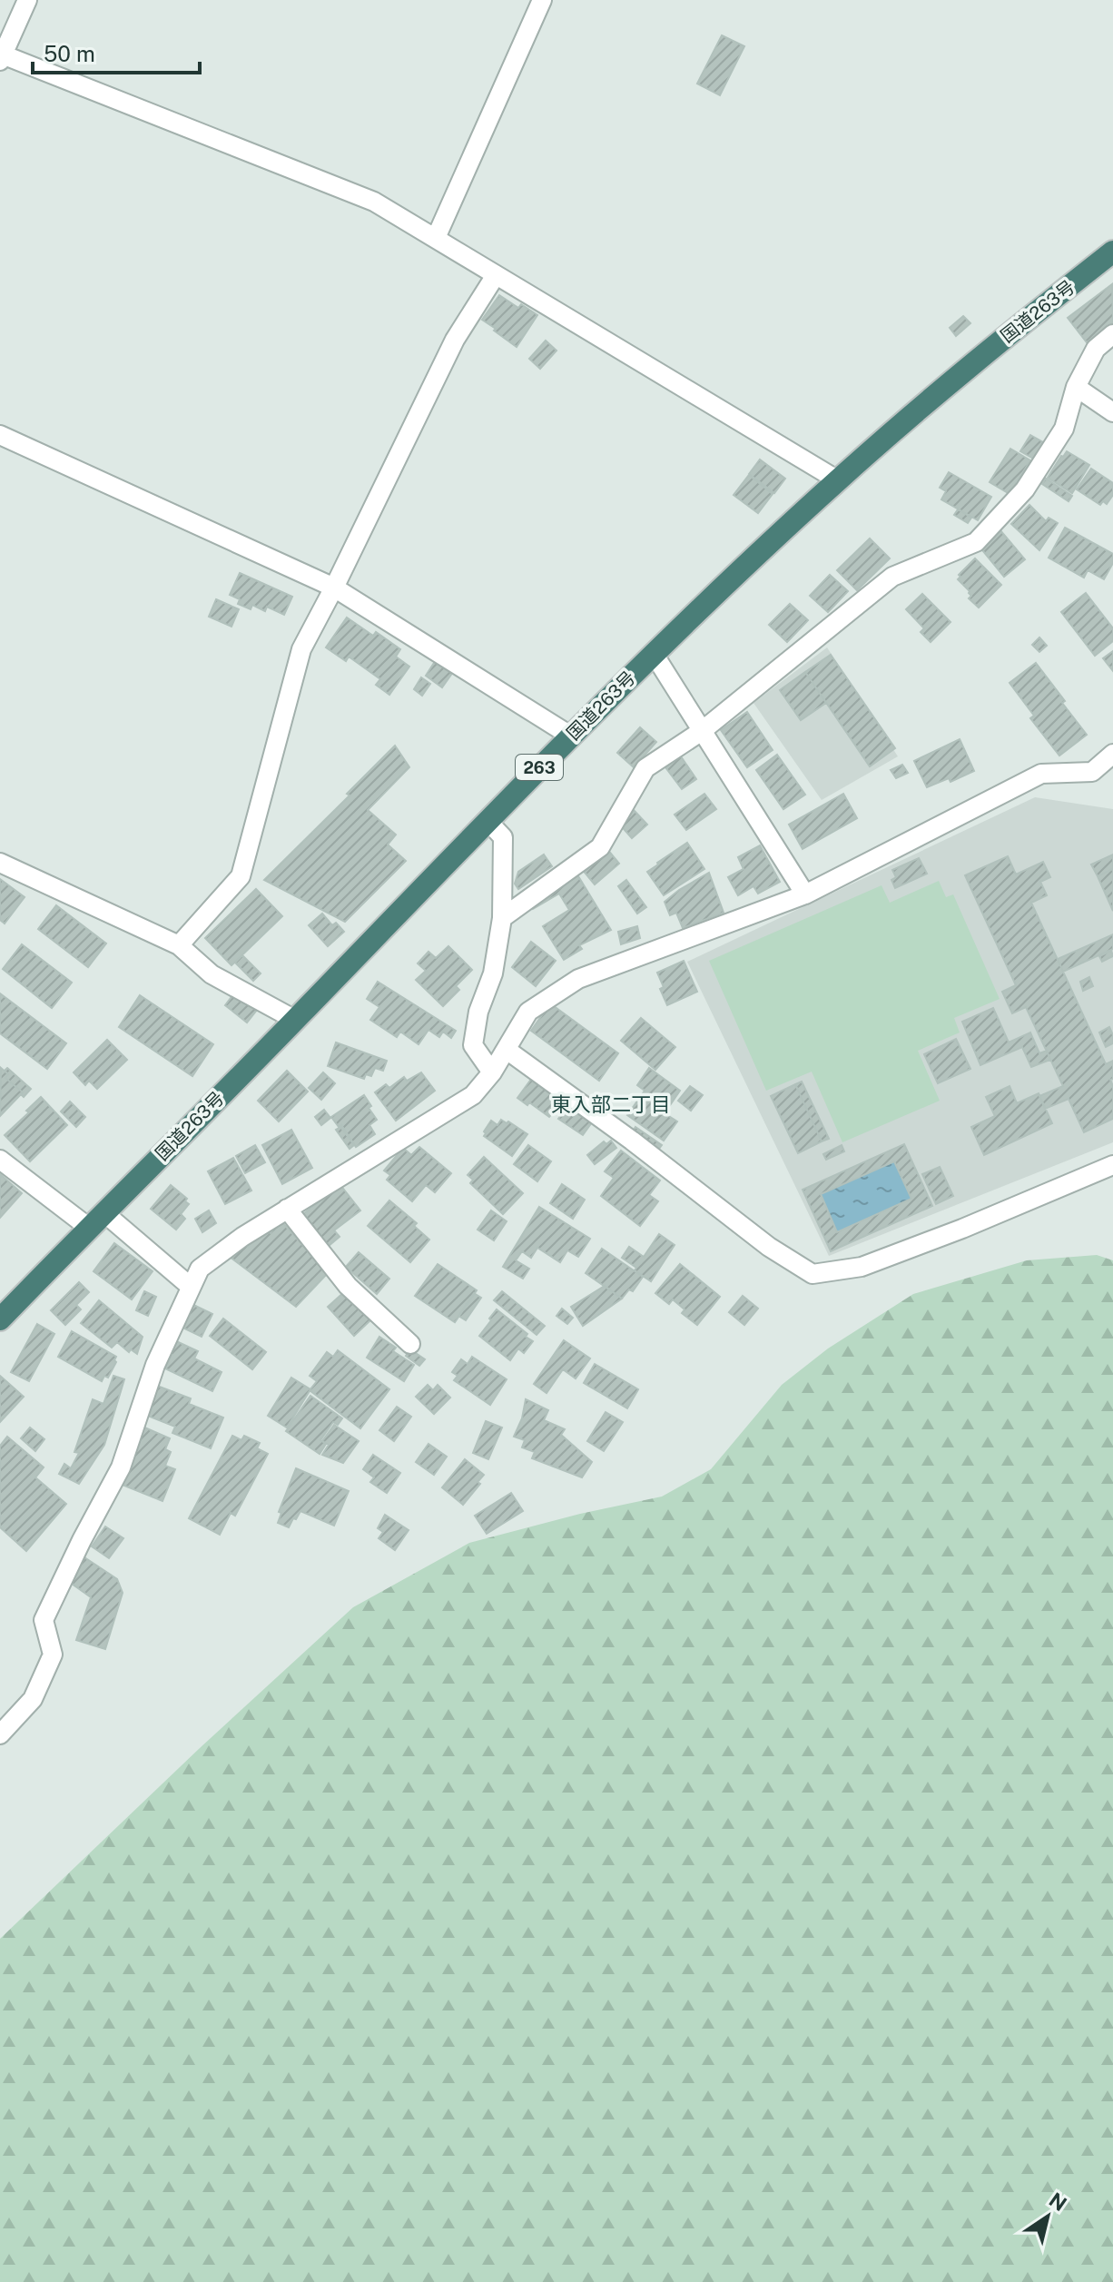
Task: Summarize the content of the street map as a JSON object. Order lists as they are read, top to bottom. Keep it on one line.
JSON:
{"streets":{"highway":["国道263号","263"]},"districts":["東入部二丁目"],"scale_bar":"50 m","north":"top right"}
